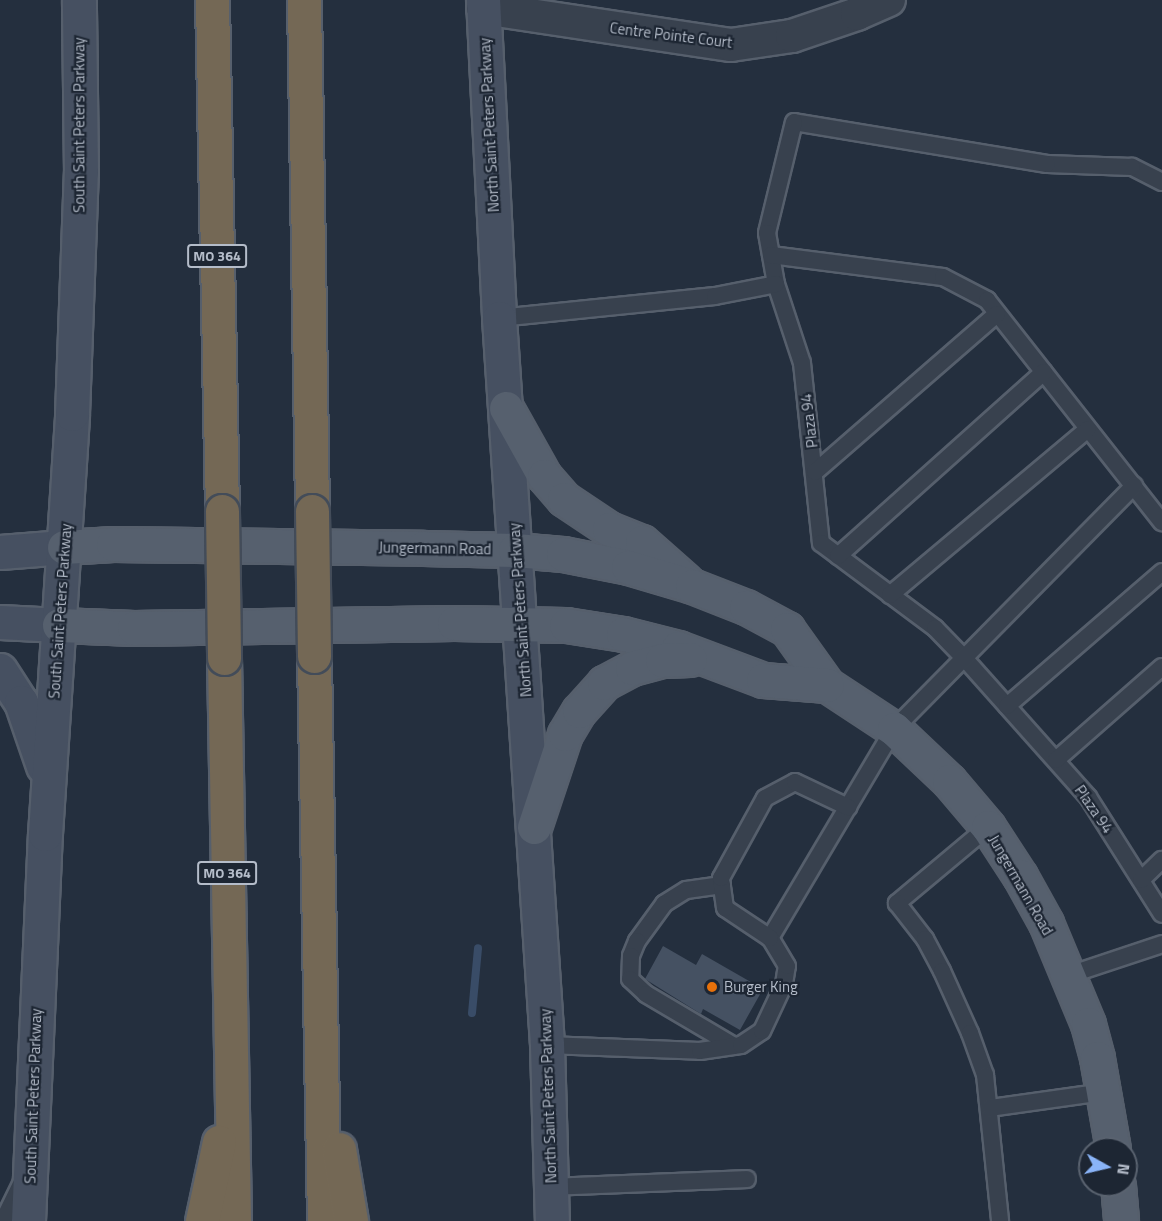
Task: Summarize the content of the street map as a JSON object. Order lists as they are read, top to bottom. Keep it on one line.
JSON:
{"streets":{"highway":["MO 364"],"main road":["South Saint Peters Parkway","North Saint Peters Parkway","Jungermann Road"],"street":["Centre Pointe Court"],"lane":["Plaza 94"]},"crossings":[["Centre Pointe Court","North Saint Peters Parkway"],["South Saint Peters Parkway","Jungermann Road"],["North Saint Peters Parkway","Jungermann Road"]],"places":["Burger King"],"north":"right"}
